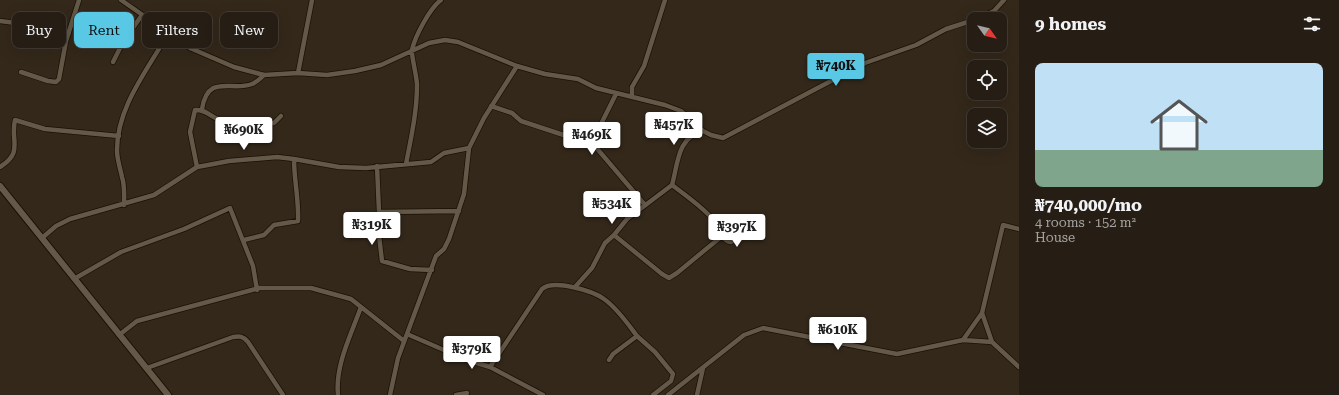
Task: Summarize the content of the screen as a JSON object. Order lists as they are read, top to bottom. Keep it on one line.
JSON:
{"north":"bottom right","page":{"heading":"9 homes","chip":["Buy","Rent","Filters","New"],"list":[{"name":"₦740,000/mo","note":"4 rooms · 152 m² · House"}],"price":["₦740K","₦457K","₦690K","₦469K","₦534K","₦319K","₦397K","₦610K","₦379K"]}}
